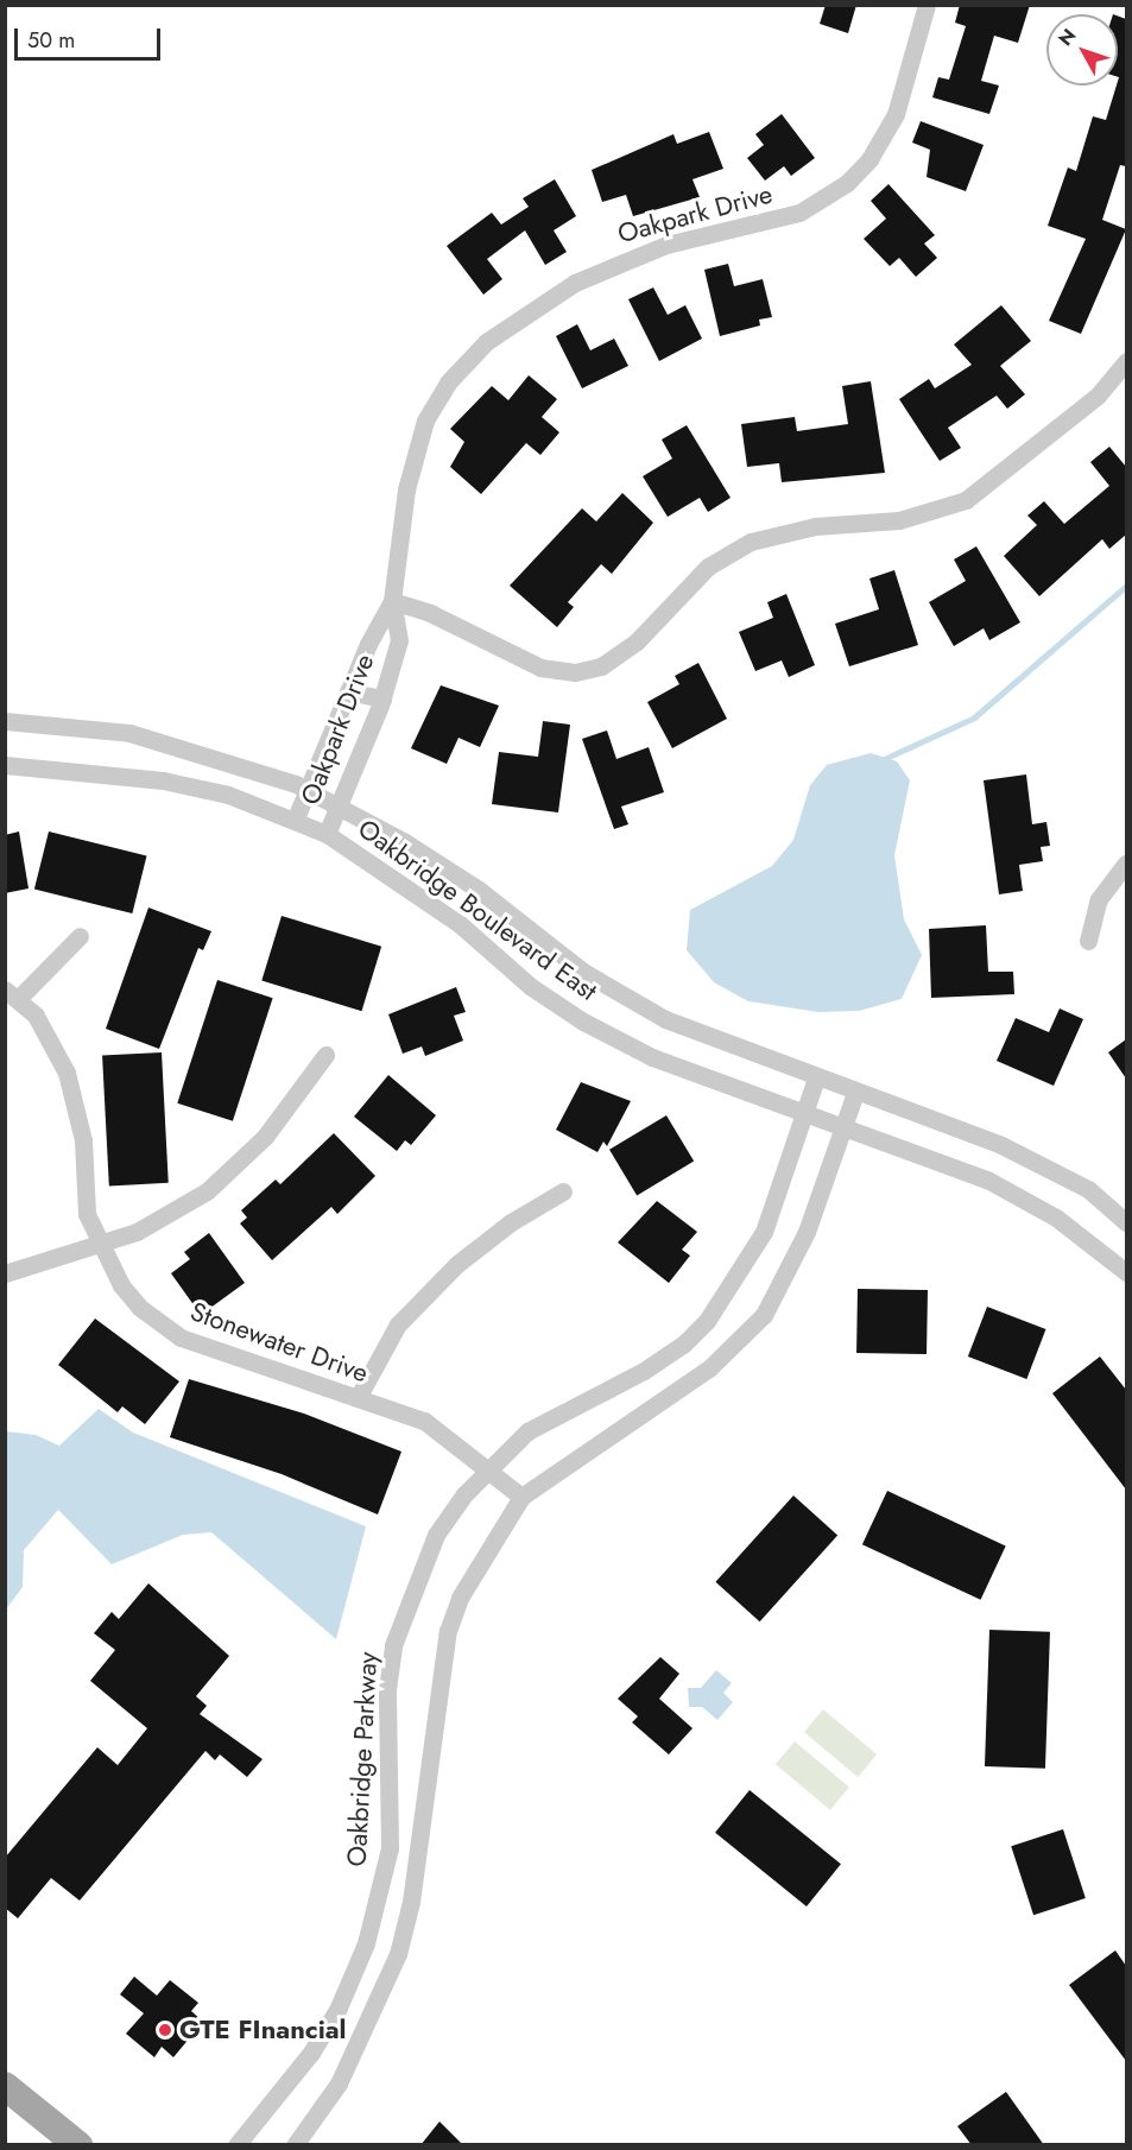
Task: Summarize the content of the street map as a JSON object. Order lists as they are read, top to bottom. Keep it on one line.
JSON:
{"streets":{"street":["Oakpark Drive","Oakbridge Boulevard East","Stonewater Drive","Oakbridge Parkway"]},"crossings":[["Oakpark Drive","Oakbridge Boulevard East"],["Oakbridge Boulevard East","Oakbridge Parkway"],["Stonewater Drive","Oakbridge Parkway"]],"places":["GTE FInancial"],"scale_bar":"50 m","north":"top left"}
